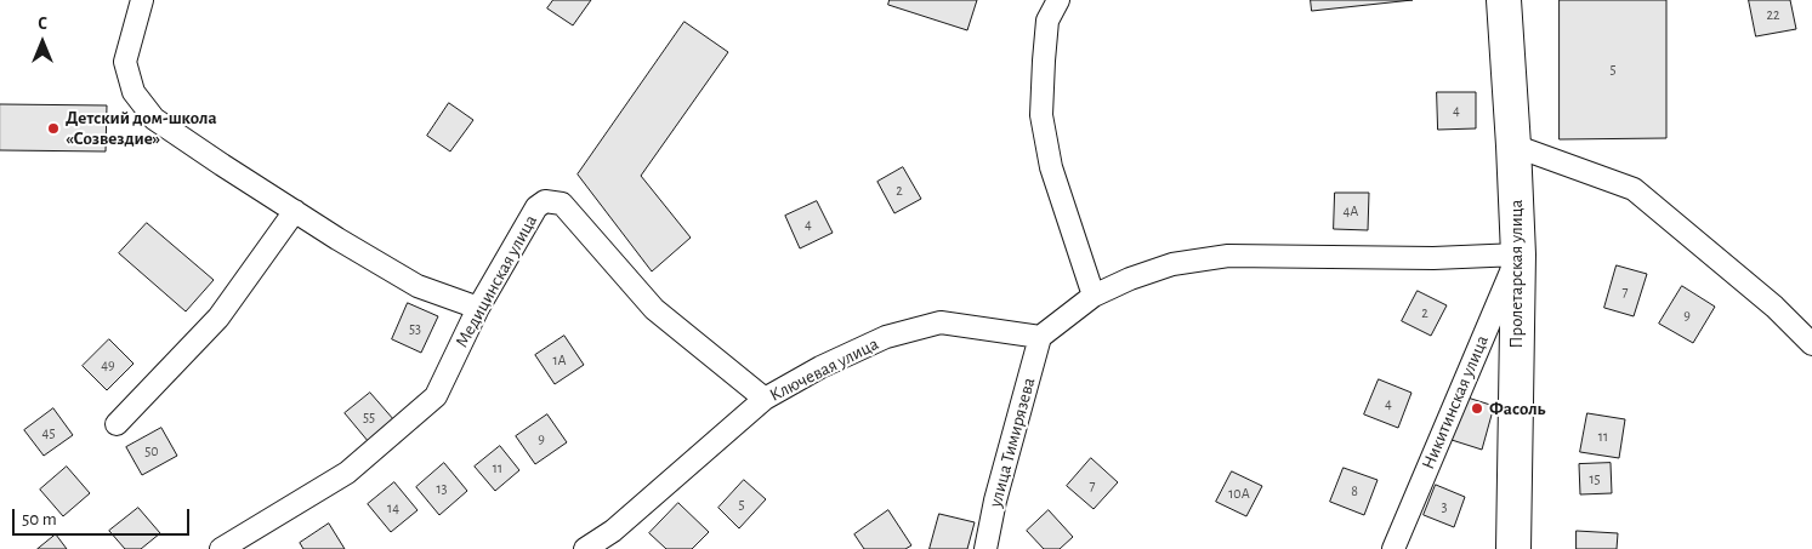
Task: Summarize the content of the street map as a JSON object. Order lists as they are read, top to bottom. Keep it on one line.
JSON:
{"streets":{"main road":["Пролетарская улица"],"street":["Медицинская улица","Ключевая улица","Никитинская улица","улица Тимирязева"]},"crossings":[["Пролетарская улица","Никитинская улица"],["Медицинская улица","Ключевая улица"],["Ключевая улица","улица Тимирязева"]],"places":["Детский дом-школа «Созвездие»","Фасоль"],"house_numbers":["22","5","4","2","4А","4","7","2","9","53","1А","49","4","55","45","11","9","50","11","15","7","13","8","10А","5","3","14"],"scale_bar":"50 m","north":"top"}
